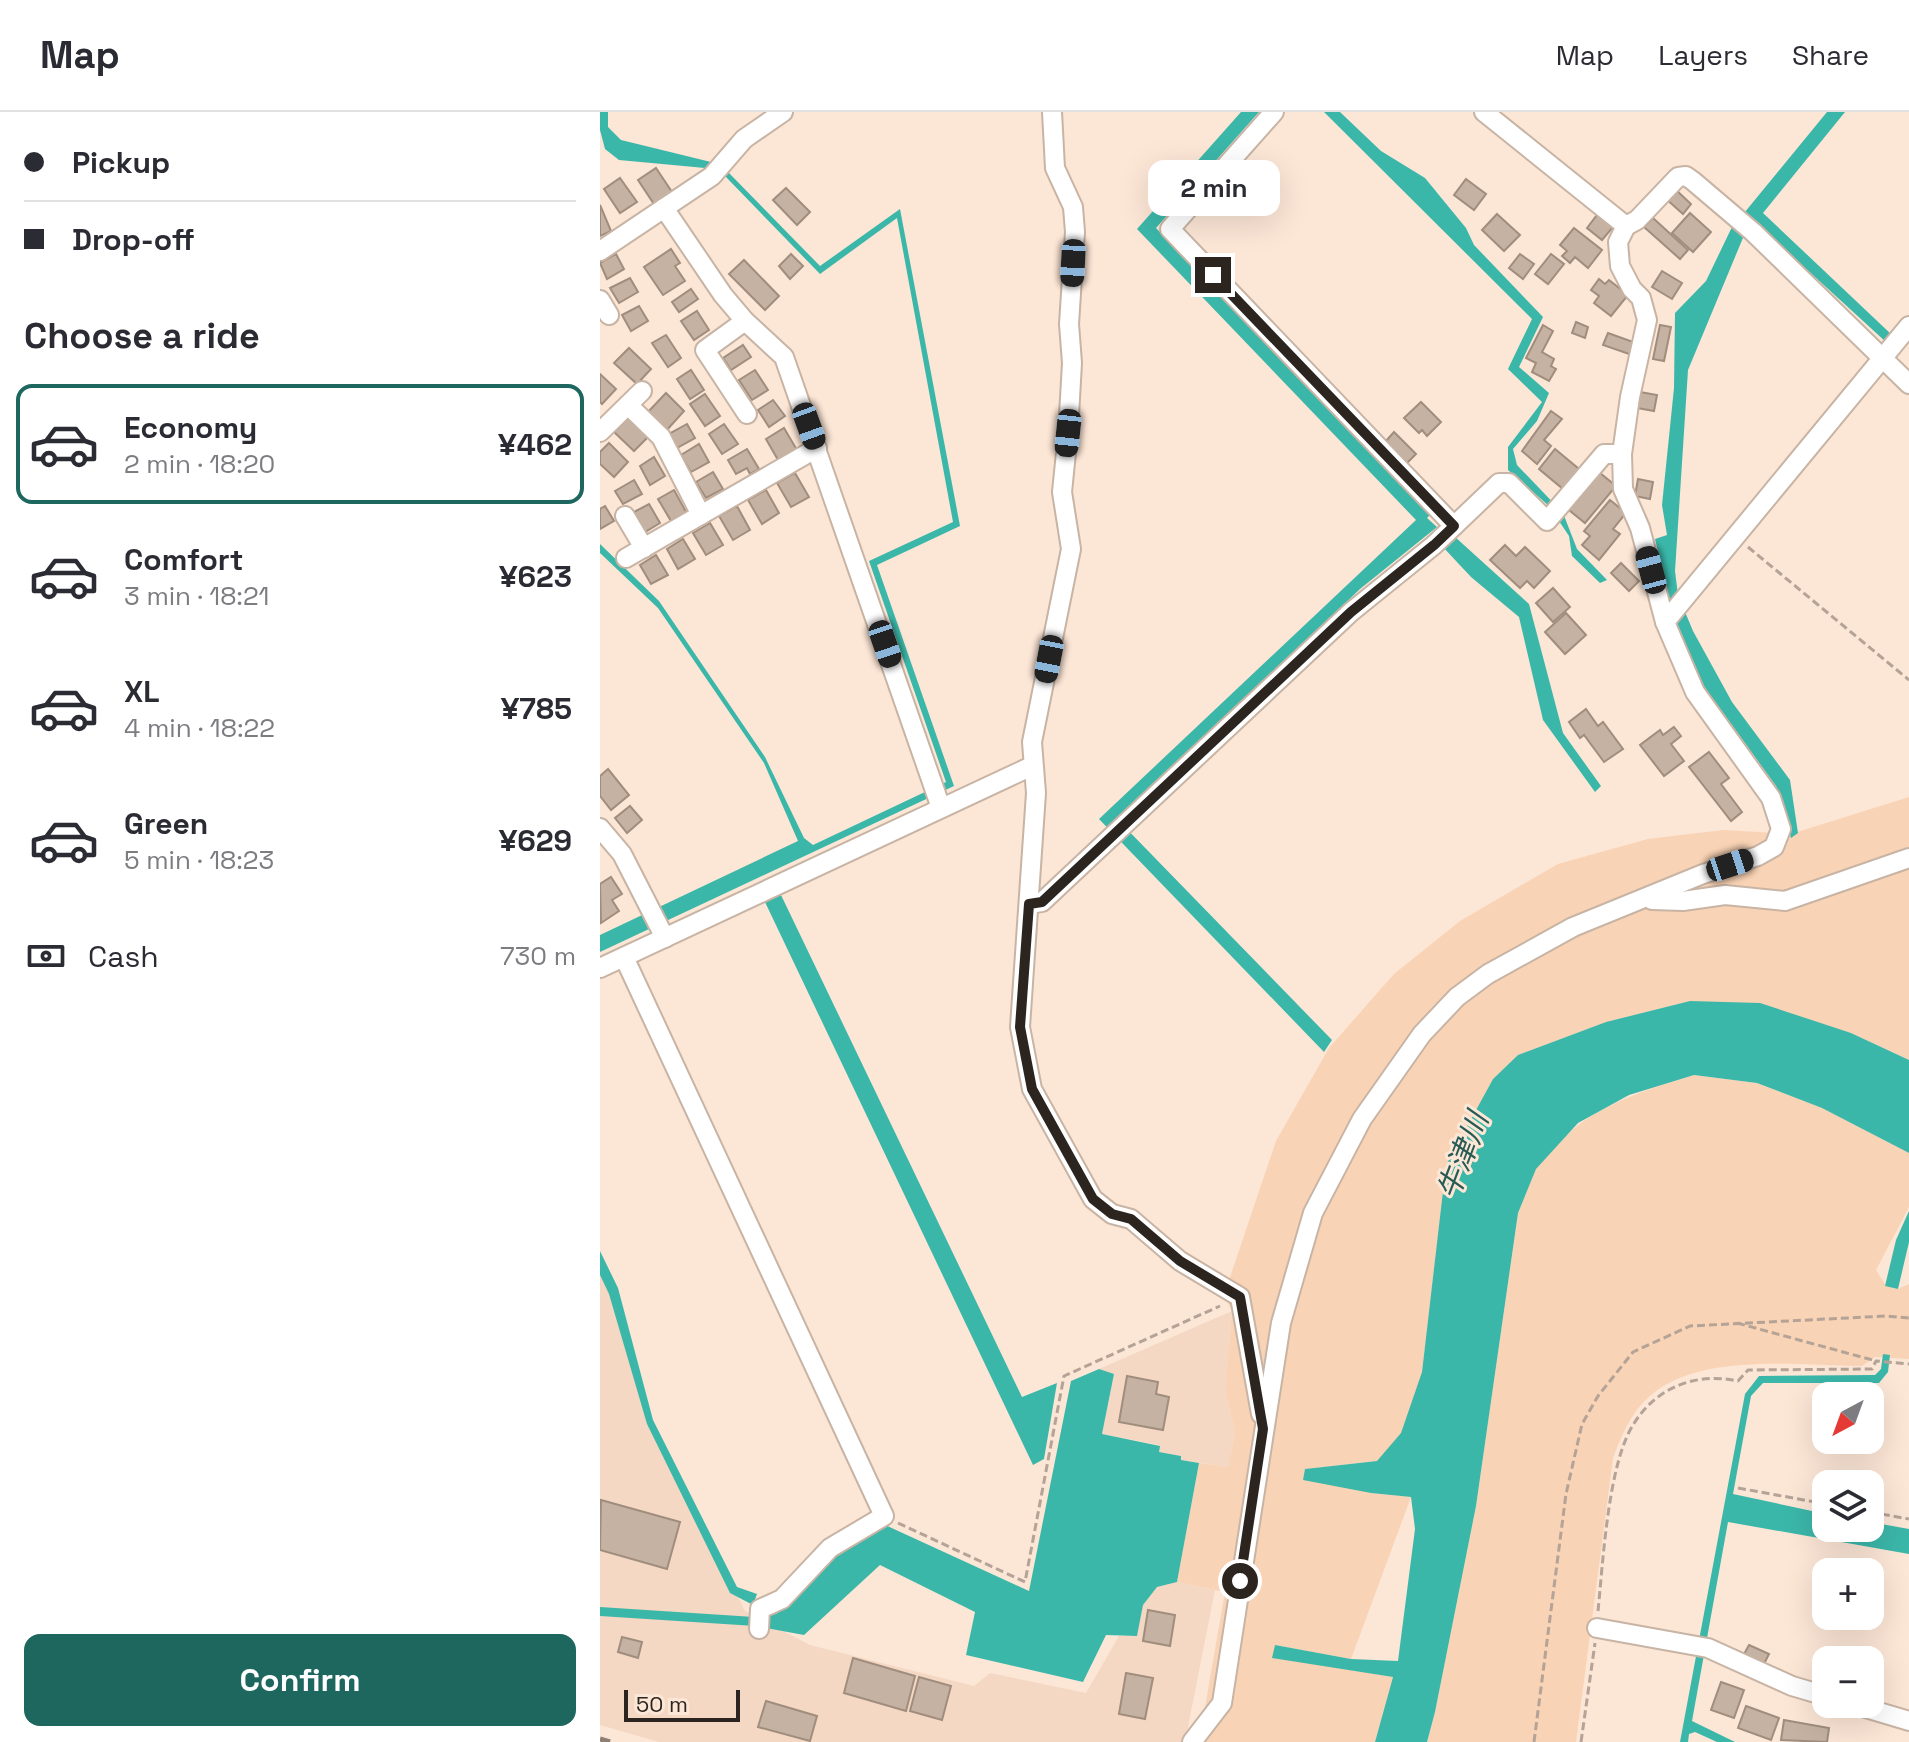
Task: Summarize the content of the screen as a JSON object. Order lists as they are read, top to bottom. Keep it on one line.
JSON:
{"water":["牛津川"],"scale_bar":"50 m","north":"bottom left","page":{"header":"Map","nav":["Map","Layers","Share"],"banner":["Pickup","Drop-off"],"bubble":"2 min","heading":"Choose a ride","list":[{"name":"Economy","note":"2 min · 18:20","value":"¥462"},{"name":"Comfort","note":"3 min · 18:21","value":"¥623"},{"name":"XL","note":"4 min · 18:22","value":"¥785"},{"name":"Green","note":"5 min · 18:23","value":"¥629"}],"pay":["Cash","730 m"],"map_buttons":["+","−"],"buttons":"Confirm","scale":"50 m"}}
